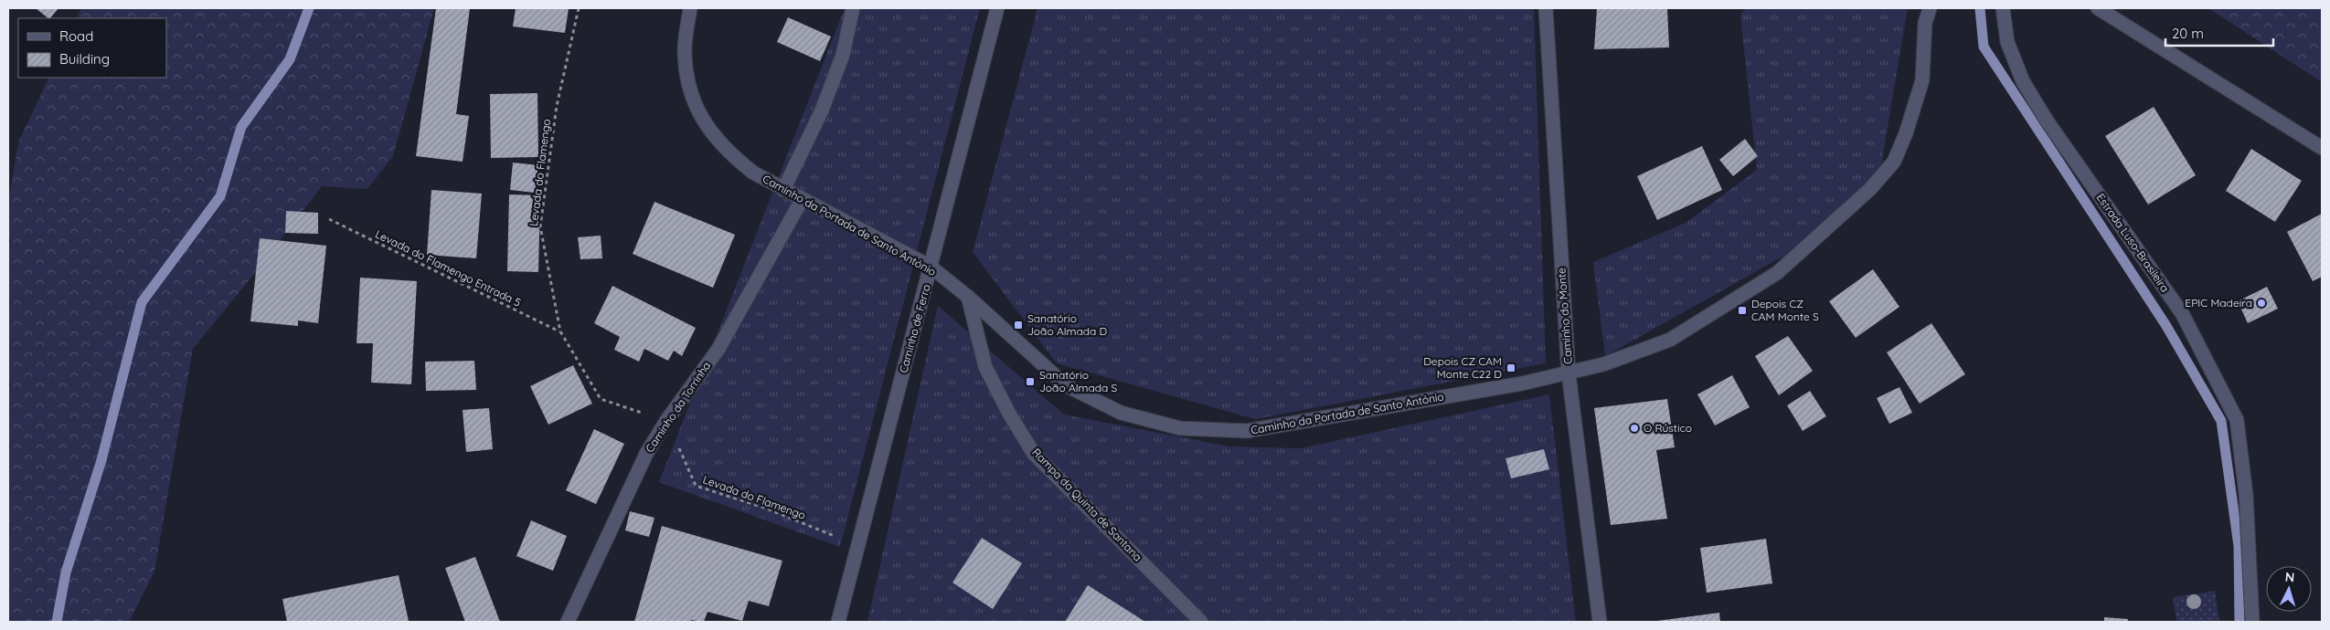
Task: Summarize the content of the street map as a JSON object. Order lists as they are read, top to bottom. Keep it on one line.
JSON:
{"streets":{"street":["Caminho da Portada de Santo António","Estrada Luso-Brasileira","Caminho do Monte","Caminho de Ferro","Caminho da Torrinha","Rampa da Quinta de Santana"],"path":["Levada do Flamengo","Levada do Flamengo Entrada 5"]},"crossings":[["Levada do Flamengo","Levada do Flamengo Entrada 5"],["Levada do Flamengo","Caminho de Ferro"],["Levada do Flamengo","Caminho da Torrinha"],["Caminho da Portada de Santo António","Caminho do Monte"],["Caminho da Portada de Santo António","Caminho de Ferro"],["Caminho da Portada de Santo António","Caminho da Torrinha"],["Caminho da Portada de Santo António","Rampa da Quinta de Santana"]],"places":{"other":["EPIC Madeira","O Rústico"],"transit":["Depois CZ CAM Monte S","Sanatório João Almada D","Depois CZ CAM Monte C22 D","Sanatório João Almada S"]},"legend":["Road","Building"],"scale_bar":"20 m","north":"top"}
